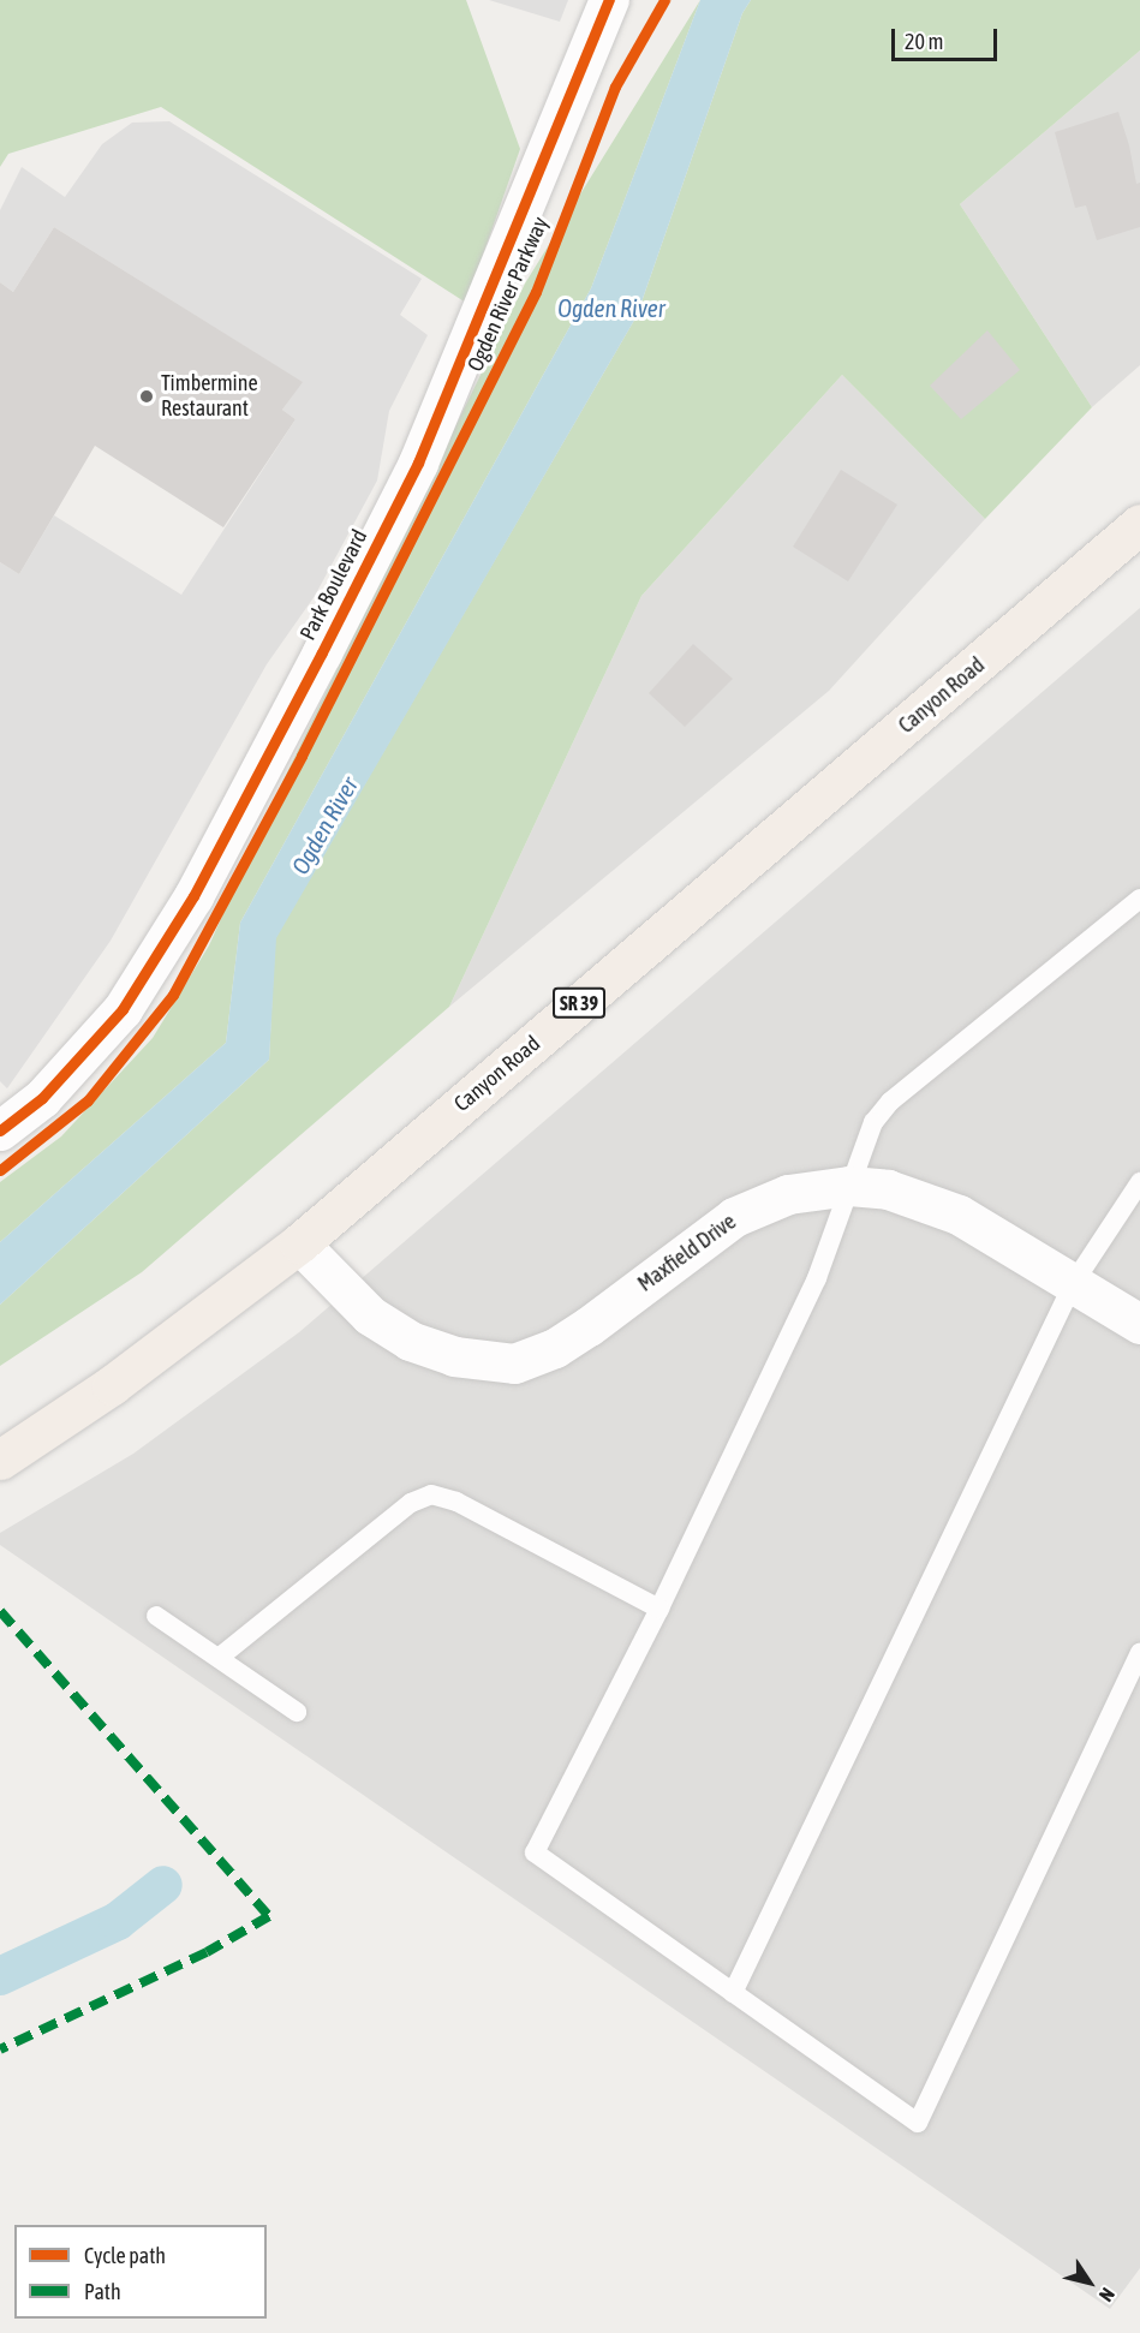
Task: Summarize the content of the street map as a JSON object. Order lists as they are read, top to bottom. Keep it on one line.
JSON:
{"streets":{"main road":["Canyon Road","SR 39"],"street":["Park Boulevard","Maxfield Drive"],"cycle path":["Ogden River Parkway"]},"crossings":[["Canyon Road","Maxfield Drive"]],"water":["Ogden River"],"places":["Timbermine Restaurant"],"legend":["Cycle path","Path"],"scale_bar":"20 m","north":"bottom right"}
